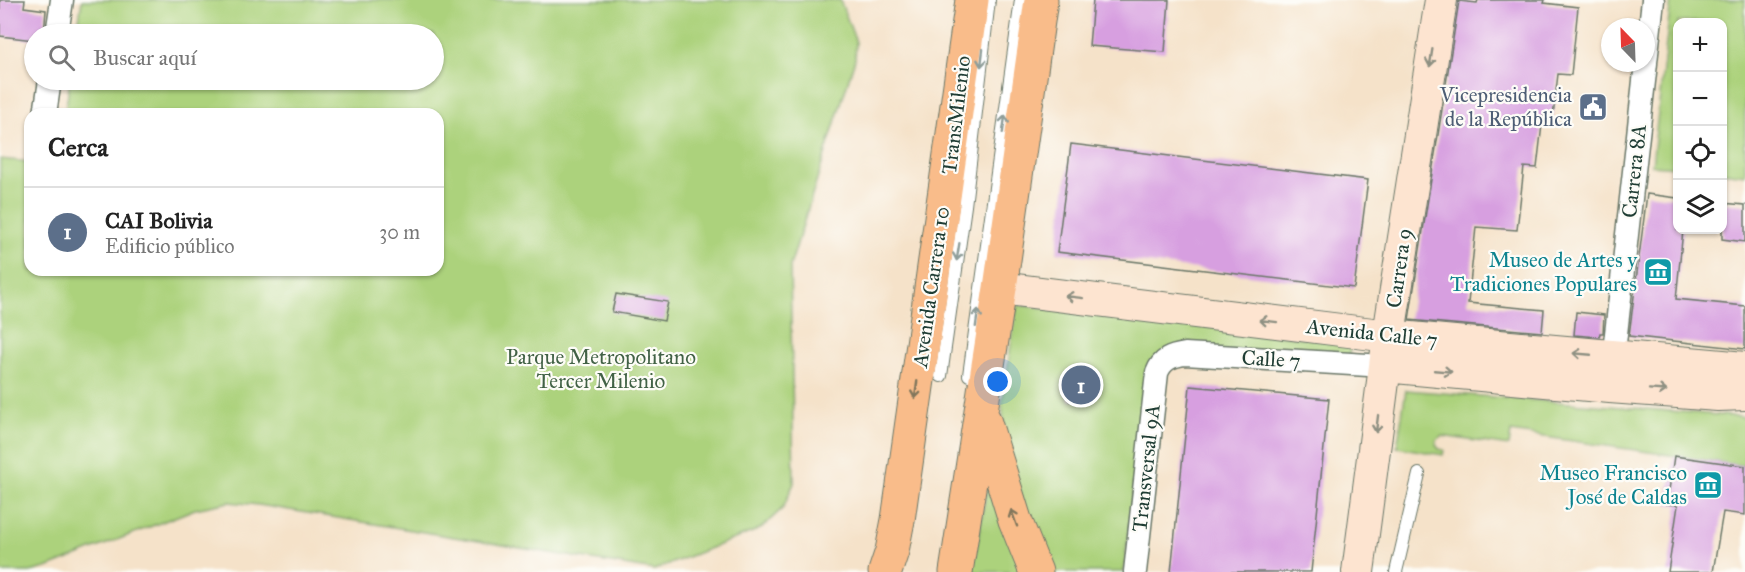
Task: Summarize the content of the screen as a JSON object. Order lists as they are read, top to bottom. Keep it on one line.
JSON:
{"streets":{"main road":["Avenida Carrera 10"],"street":["Carrera 8A","Carrera 9","Avenida Calle 7","Calle 7","Transversal 9A"],"lane":["TransMilenio"]},"crossings":[["Carrera 8A","Avenida Calle 7"],["Carrera 9","Avenida Calle 7"],["Carrera 9","Calle 7"],["Avenida Calle 7","Calle 7"],["Calle 7","Transversal 9A"]],"one_way":["Carrera 9"],"parks":["Parque Metropolitano Tercer Milenio"],"places":{"public building":["Vicepresidencia de la República"],"museum":["Museo de Artes y Tradiciones Populares","Museo Francisco José de Caldas"]},"north":"top left","page":{"map_buttons":["+","−"],"search":"Buscar aquí","heading":"Cerca","list":[{"mark":"1","name":"CAI Bolivia","note":"Edificio público","value":"30 m"}],"pins":"1"}}
